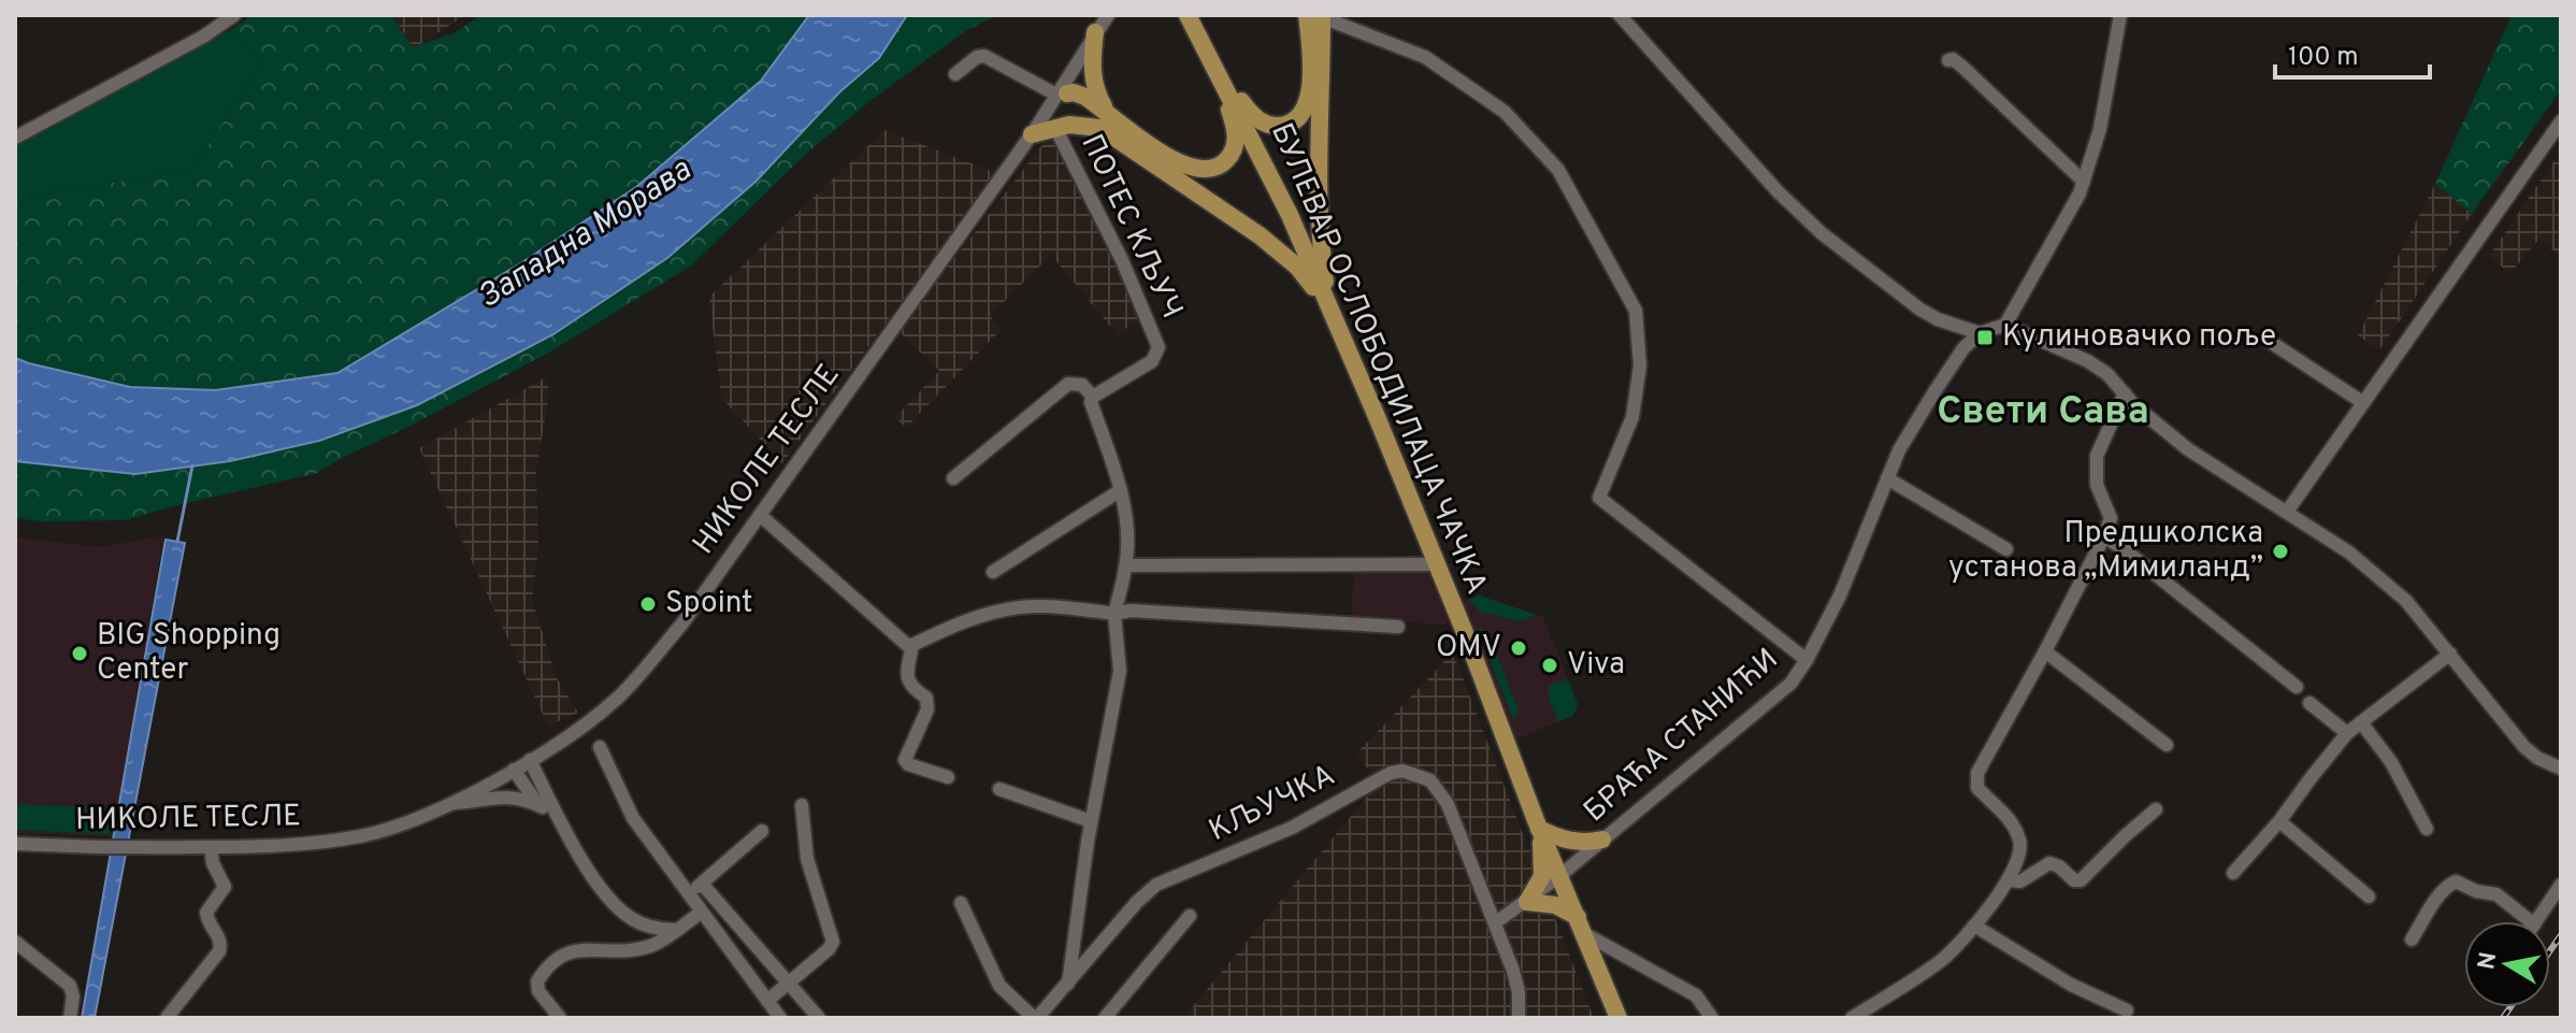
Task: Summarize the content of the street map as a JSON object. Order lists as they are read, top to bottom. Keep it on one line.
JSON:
{"streets":{"main road":["БУЛЕВАР ОСЛОБОДИЛАЦА ЧАЧКА"],"street":["ПОТЕС КЉУЧ","НИКОЛЕ ТЕСЛЕ","БРАЋА СТАНИЋИ","КЉУЧКА"]},"crossings":[["БУЛЕВАР ОСЛОБОДИЛАЦА ЧАЧКА","БРАЋА СТАНИЋИ"],["БРАЋА СТАНИЋИ","КЉУЧКА"]],"districts":["Свети Сава"],"water":["Западна Морава"],"places":{"transit":["Кулиновачко поље"],"other":["Предшколска установа „Мимиланд”","Spoint","OMV","BIG Shopping Center","Viva"]},"scale_bar":"100 m","north":"left"}
